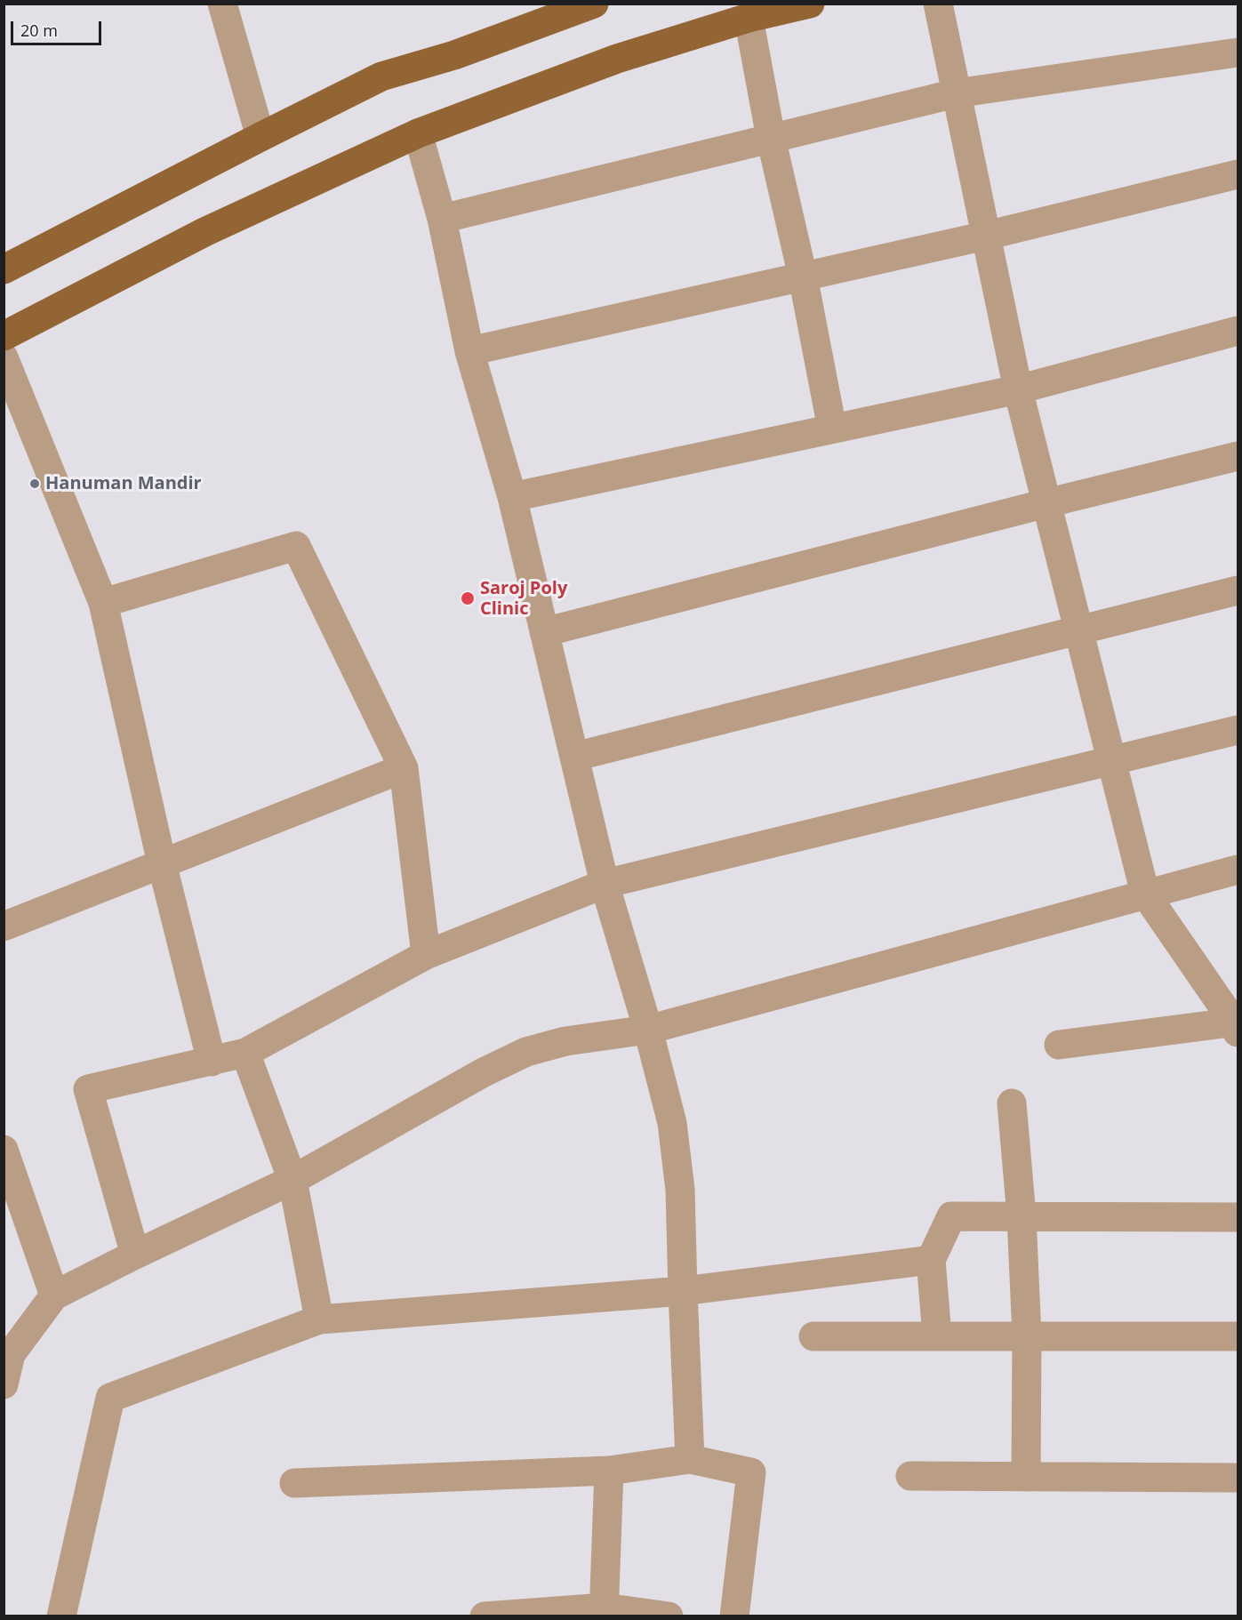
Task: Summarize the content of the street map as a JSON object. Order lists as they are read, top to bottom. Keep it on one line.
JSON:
{"places":["Hanuman Mandir","Saroj Poly Clinic"],"scale_bar":"20 m"}
